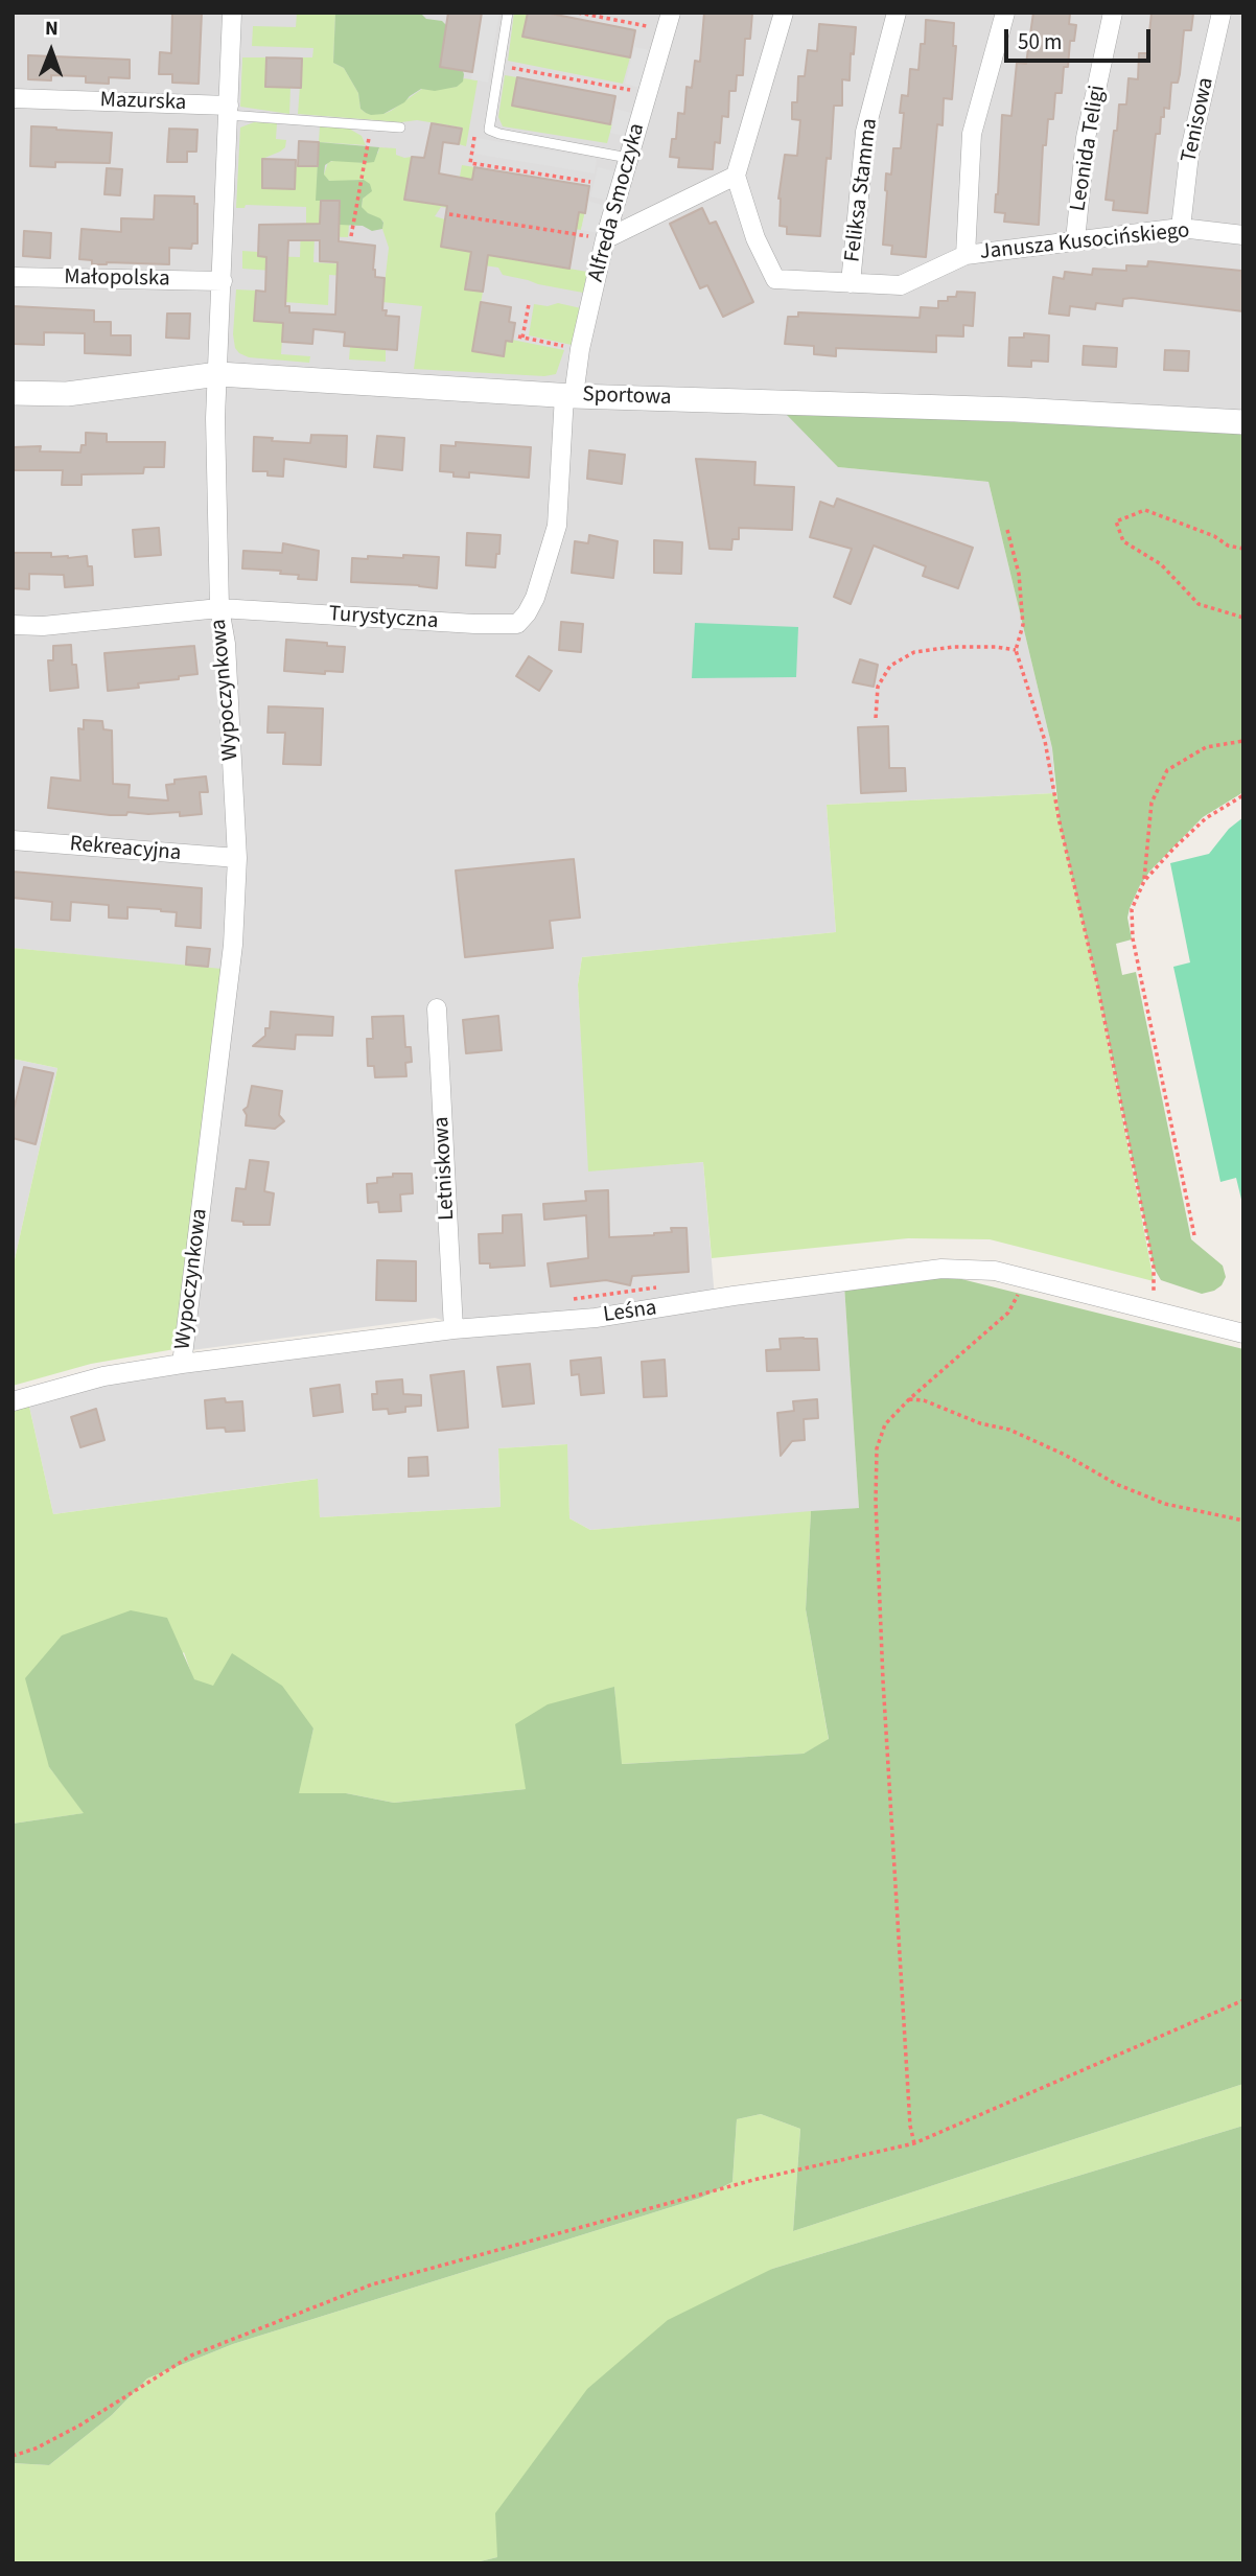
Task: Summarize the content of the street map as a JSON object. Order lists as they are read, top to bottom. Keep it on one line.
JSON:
{"streets":{"street":["Mazurska","Tenisowa","Leonida Teligi","Feliksa Stamma","Alfreda Smoczyka","Janusza Kusocińskiego","Małopolska","Sportowa","Turystyczna","Wypoczynkowa","Rekreacyjna","Letniskowa","Leśna"]},"crossings":[["Mazurska","Wypoczynkowa"],["Tenisowa","Janusza Kusocińskiego"],["Leonida Teligi","Janusza Kusocińskiego"],["Feliksa Stamma","Janusza Kusocińskiego"],["Alfreda Smoczyka","Sportowa"],["Alfreda Smoczyka","Turystyczna"],["Małopolska","Wypoczynkowa"],["Sportowa","Turystyczna"],["Sportowa","Wypoczynkowa"],["Turystyczna","Wypoczynkowa"],["Wypoczynkowa","Rekreacyjna"],["Wypoczynkowa","Leśna"],["Letniskowa","Leśna"]],"scale_bar":"50 m","north":"top"}
